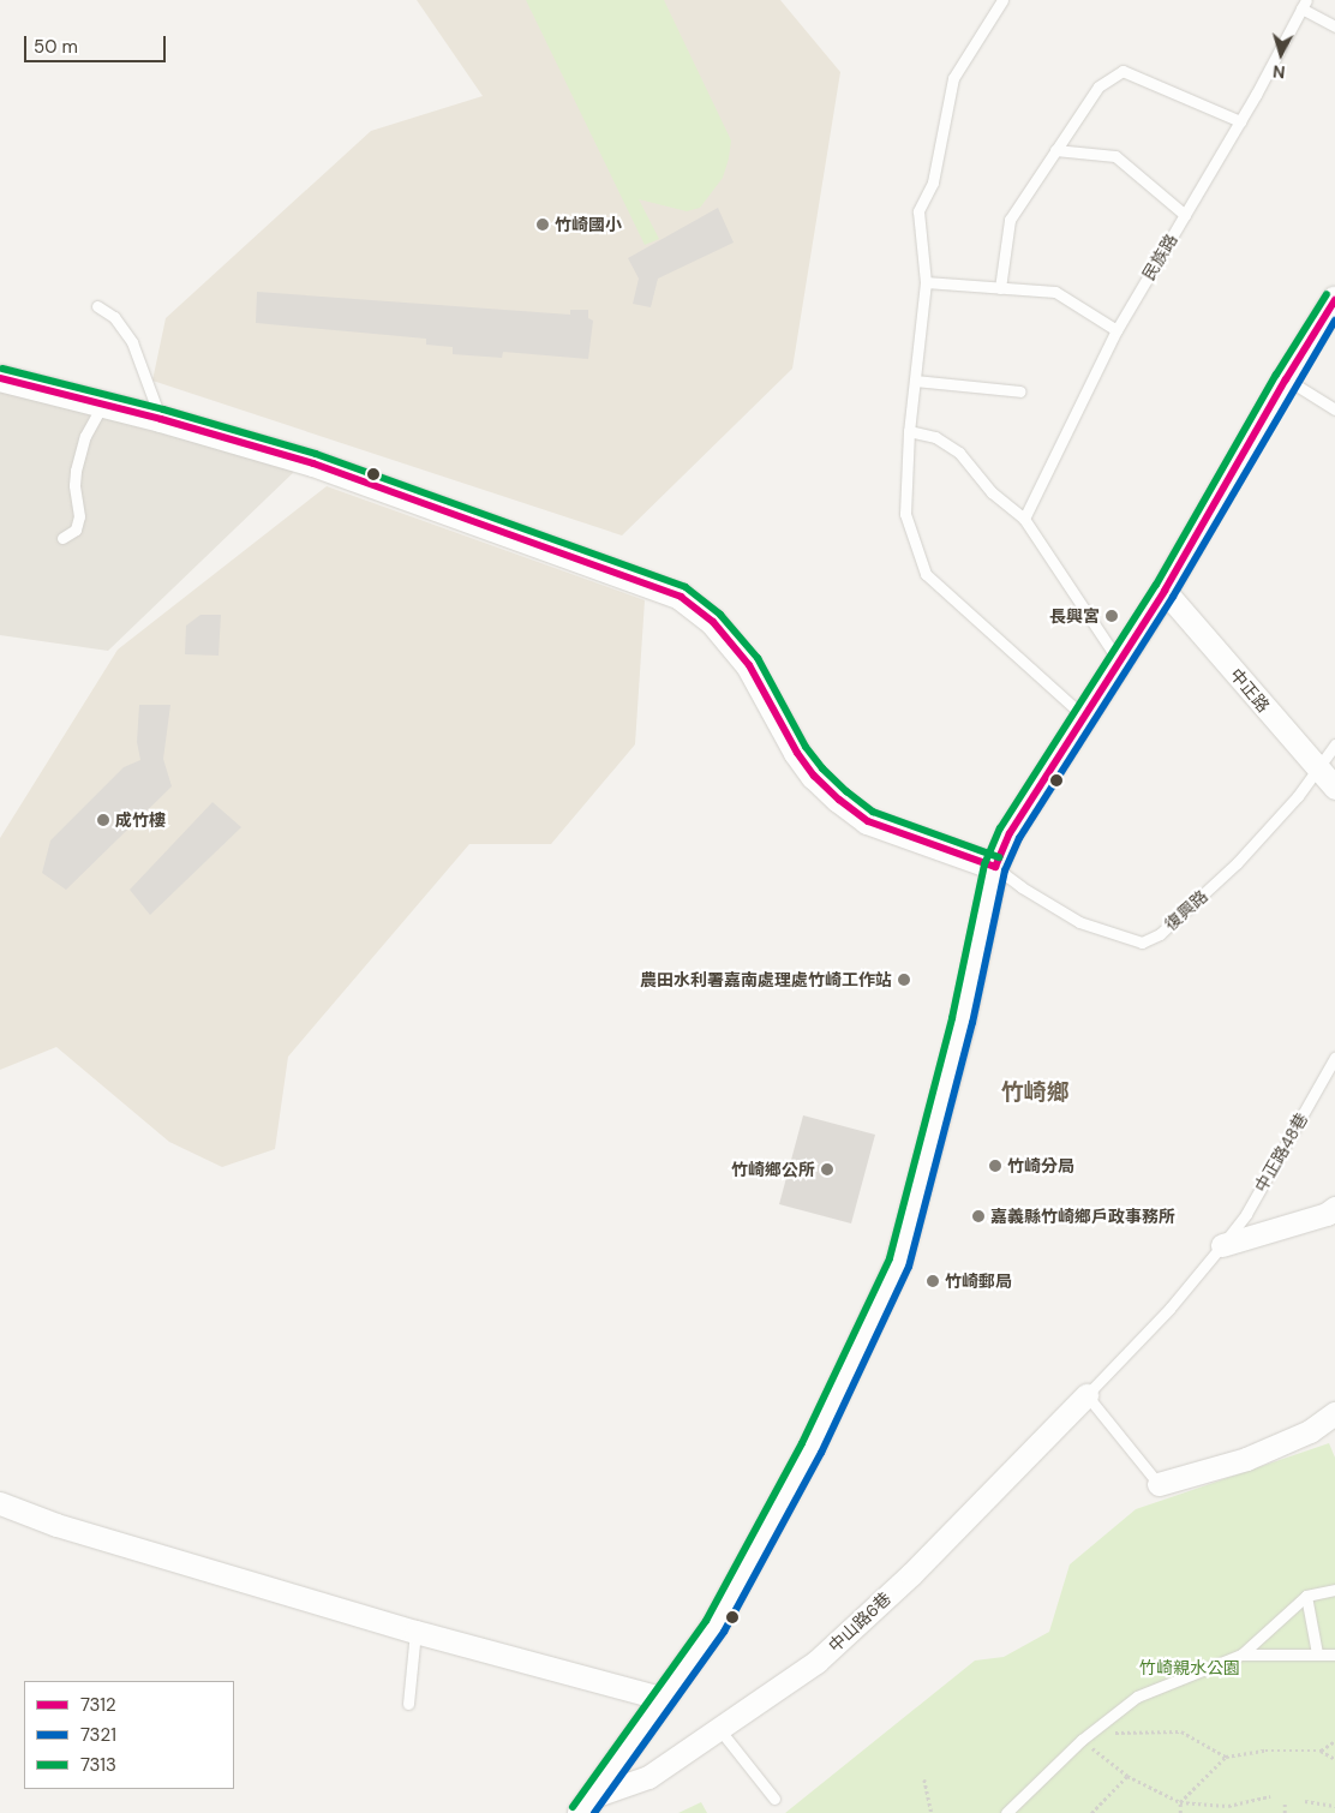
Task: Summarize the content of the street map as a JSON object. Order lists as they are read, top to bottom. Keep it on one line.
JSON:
{"streets":{"street":["中正路","中山路6巷"],"lane":["民族路","復興路","中正路48巷"]},"crossings":[["中正路","復興路"],["中正路48巷","中山路6巷"]],"districts":["竹崎鄉"],"parks":["竹崎親水公園"],"places":["竹崎國小","長興宮","成竹樓","農田水利署嘉南處理處竹崎工作站","竹崎分局","竹崎鄉公所","嘉義縣竹崎鄉戶政事務所","竹崎郵局"],"lines":["transit line 7313","transit line 7312","transit line 7321"],"legend":["7312","7321","7313"],"scale_bar":"50 m","north":"bottom"}
